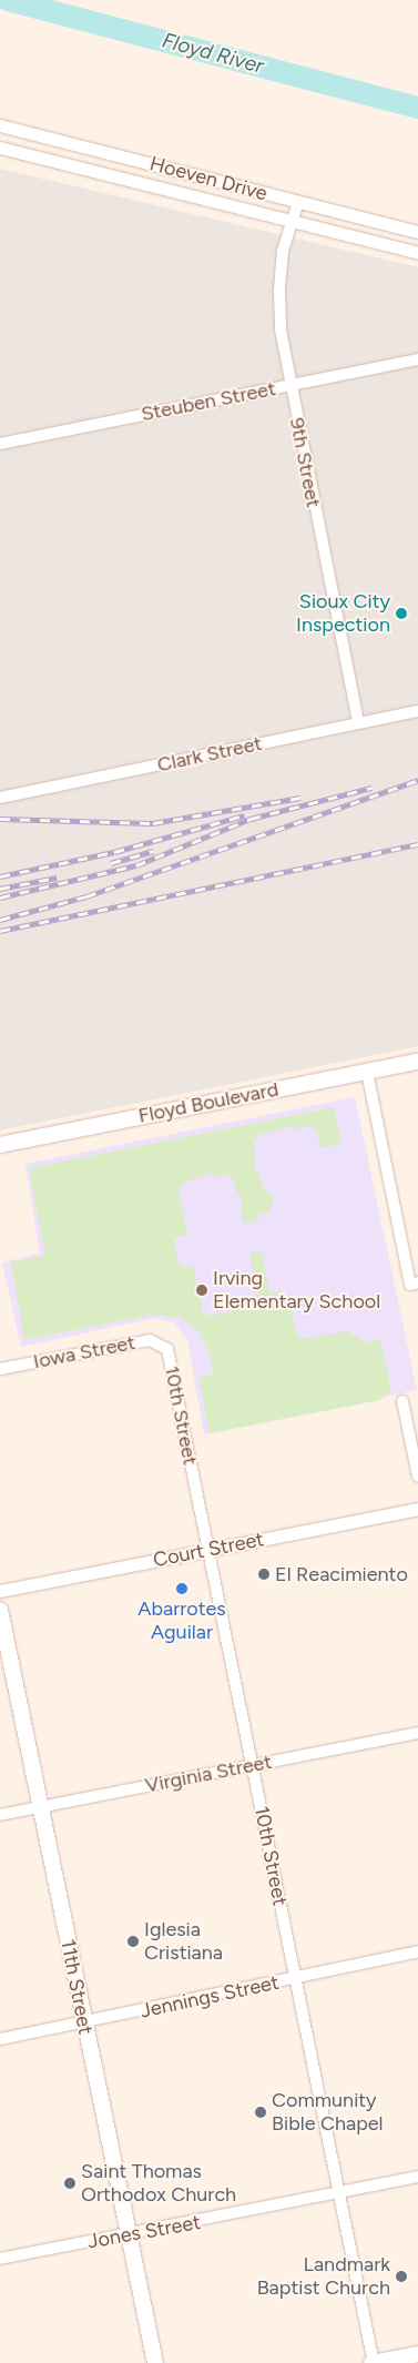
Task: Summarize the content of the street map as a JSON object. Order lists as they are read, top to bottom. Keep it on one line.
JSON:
{"streets":{"main road":["Floyd Boulevard","11th Street"],"street":["Hoeven Drive","Steuben Street","9th Street","Clark Street","Iowa Street","10th Street","Court Street","Virginia Street","Jennings Street","Jones Street"]},"crossings":[["Hoeven Drive","9th Street"],["Steuben Street","9th Street"],["9th Street","Clark Street"],["Iowa Street","10th Street"],["10th Street","Court Street"],["10th Street","Virginia Street"],["10th Street","Jennings Street"],["10th Street","Jones Street"],["Virginia Street","11th Street"],["11th Street","Jennings Street"],["11th Street","Jones Street"]],"water":["Floyd River"],"places":["Sioux City Inspection","Irving Elementary School","El Reacimiento","Abarrotes Aguilar","Iglesia Cristiana","Community Bible Chapel","Saint Thomas Orthodox Church","Landmark Baptist Church"]}
